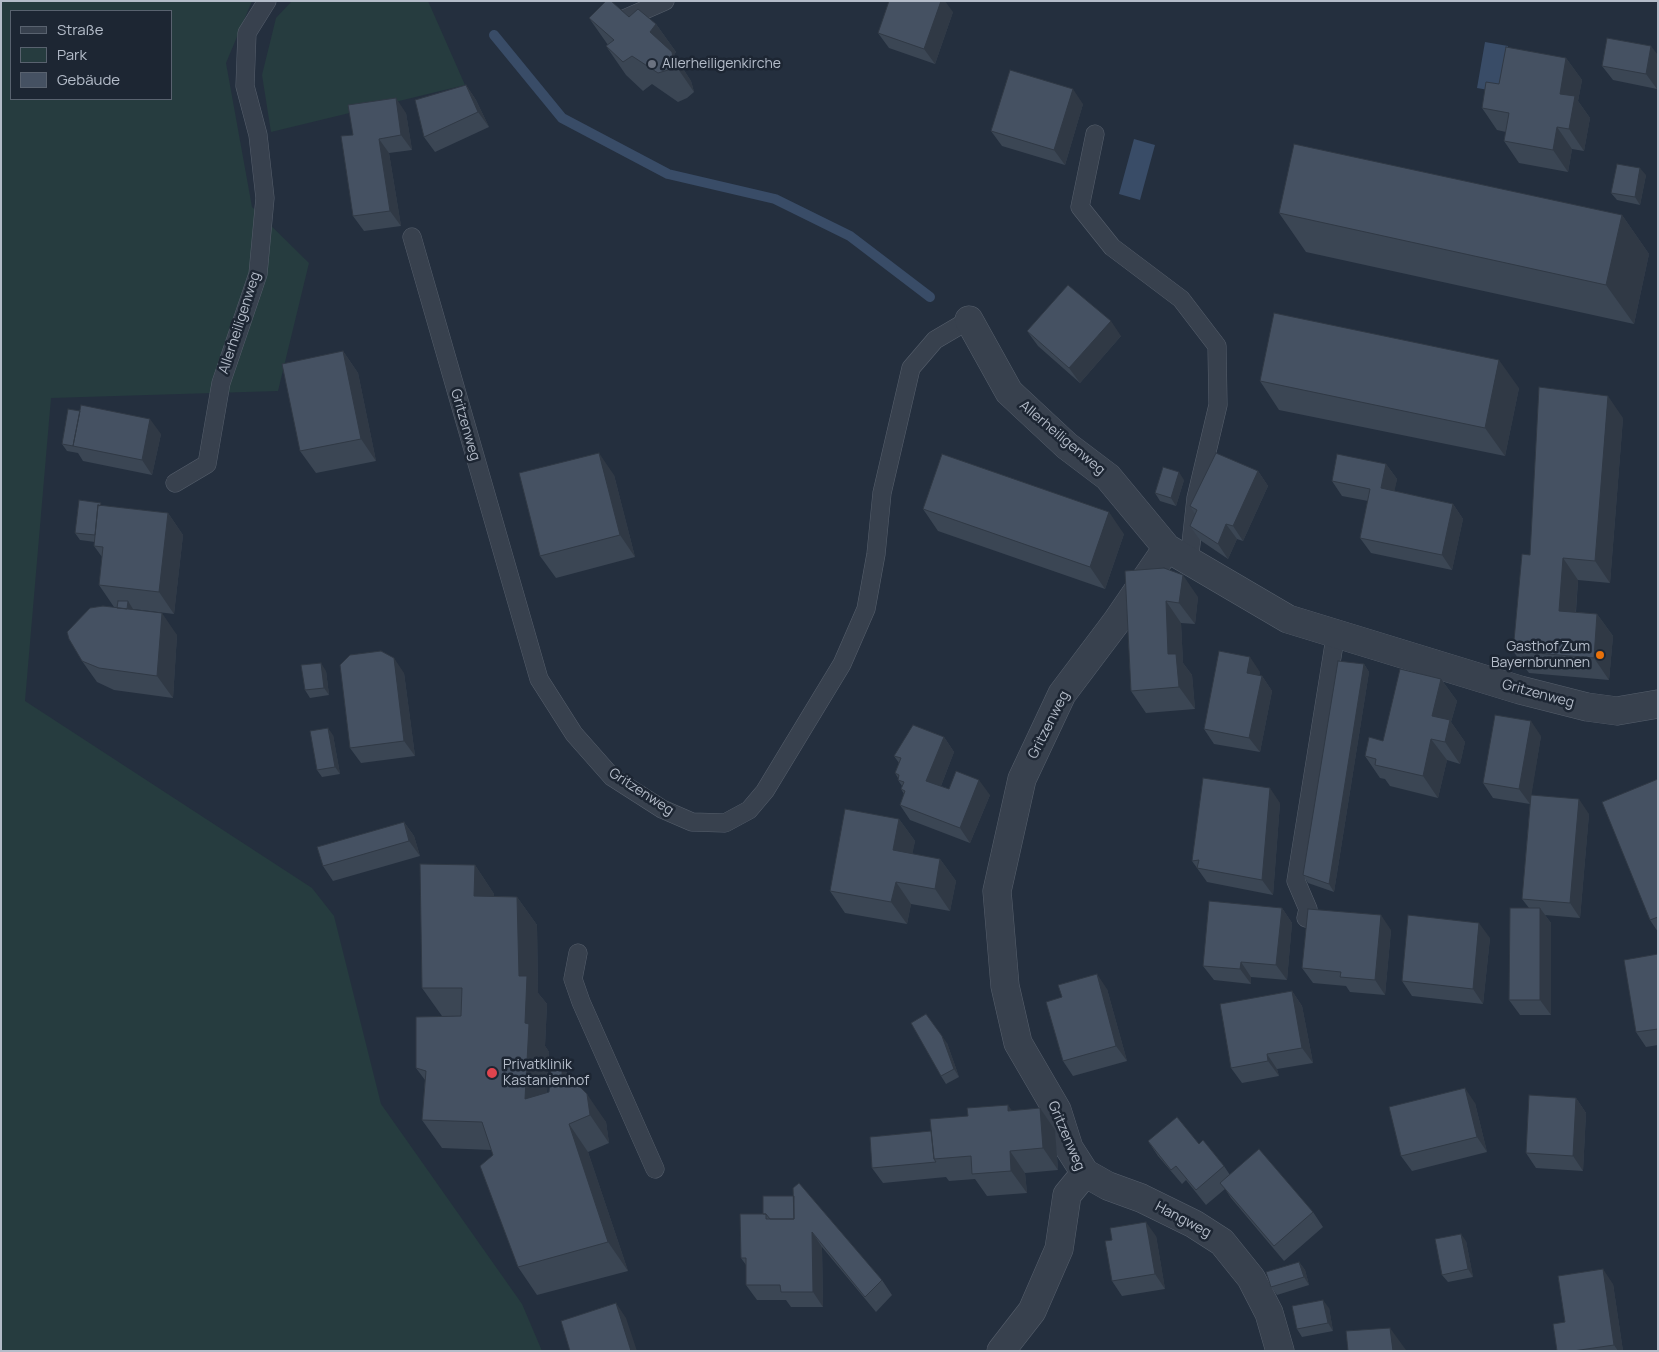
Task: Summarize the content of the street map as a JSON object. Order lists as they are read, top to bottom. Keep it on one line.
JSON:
{"streets":{"street":["Allerheiligenweg","Gritzenweg","Hangweg"]},"crossings":[["Allerheiligenweg","Gritzenweg"],["Gritzenweg","Hangweg"]],"places":["Allerheiligenkirche","Gasthof Zum Bayernbrunnen","Privatklinik Kastanienhof"],"legend":["Straße","Park","Gebäude"]}
